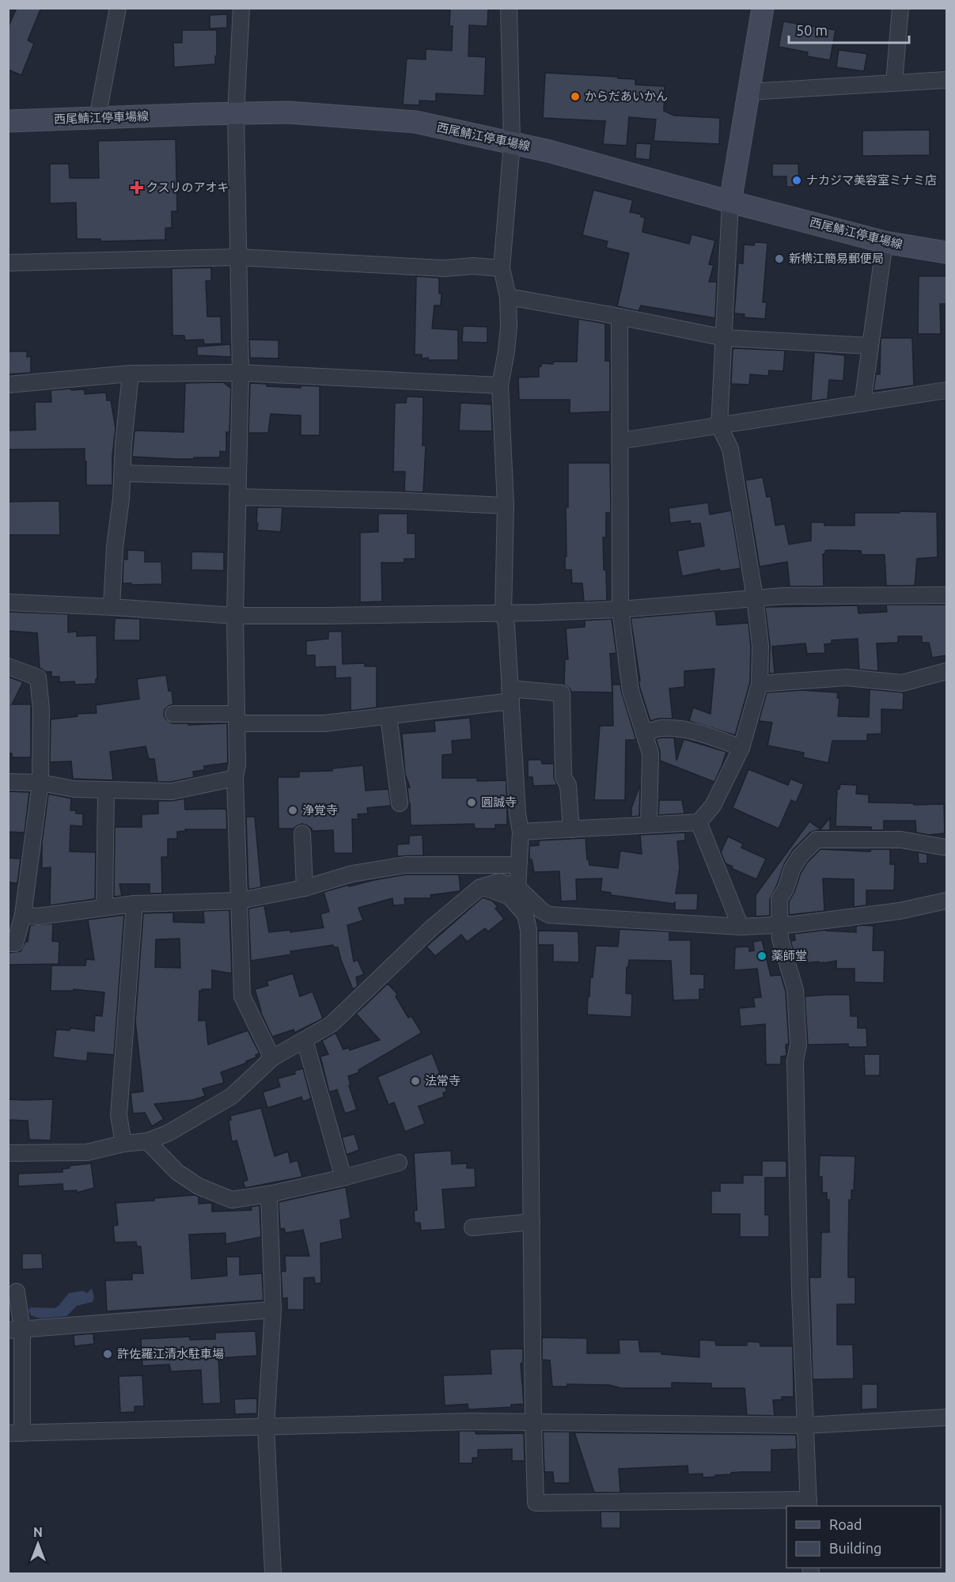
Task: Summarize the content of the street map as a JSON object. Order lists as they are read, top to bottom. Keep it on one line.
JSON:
{"streets":{"main road":["西尾鯖江停車場線"]},"places":{"other":["からだあいかん","ナカジマ美容室ミナミ店","新横江簡易郵便局","圓誠寺","浄覚寺","薬師堂","法常寺","許佐羅江清水駐車場"],"health":["クスリのアオキ"]},"legend":["Road","Building"],"scale_bar":"50 m","north":"top"}
